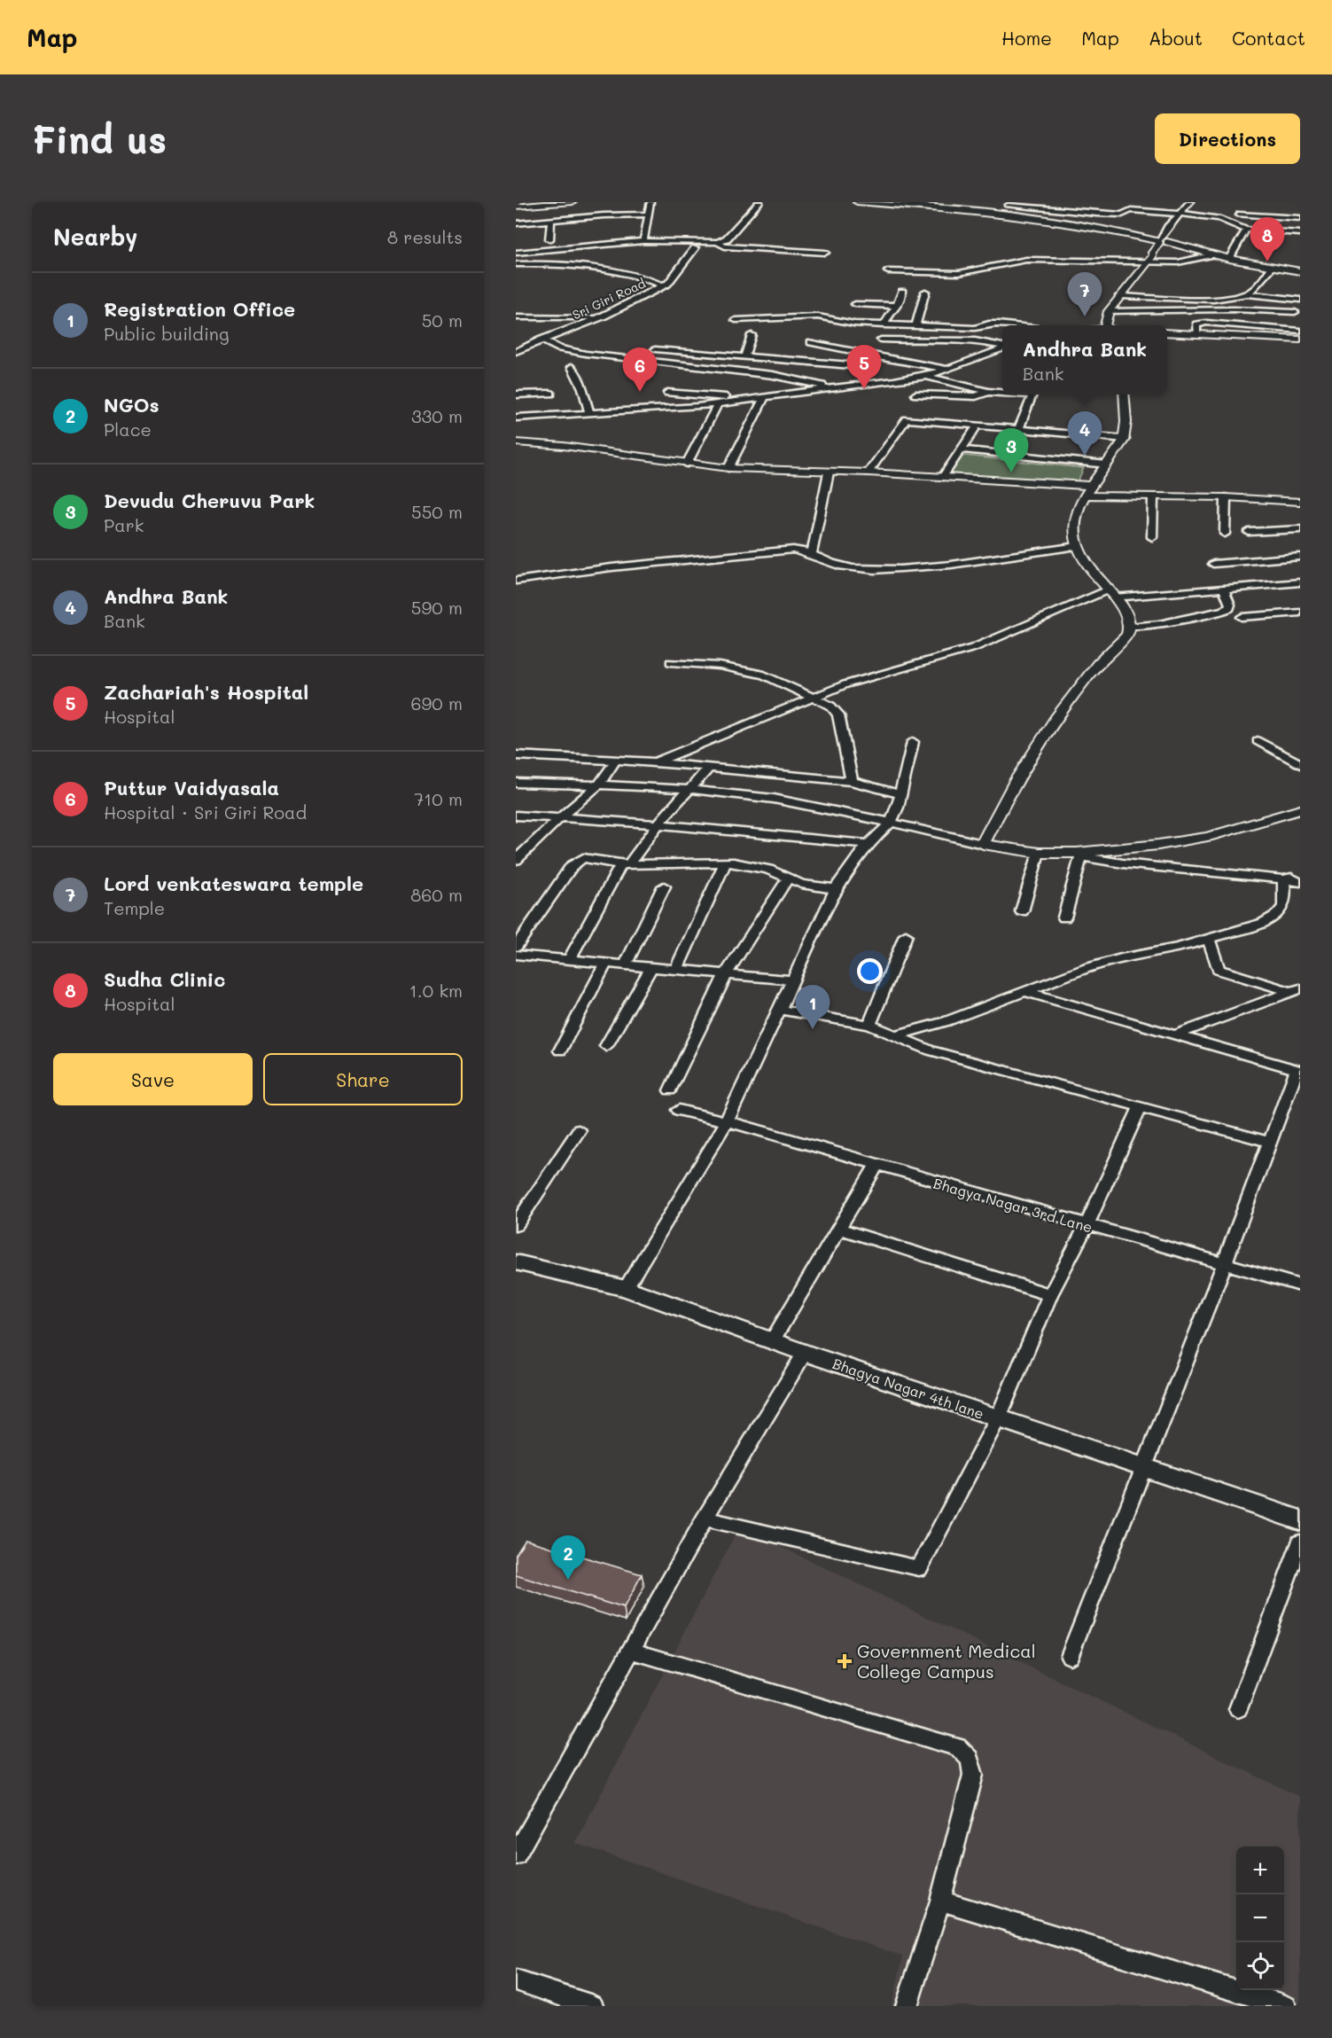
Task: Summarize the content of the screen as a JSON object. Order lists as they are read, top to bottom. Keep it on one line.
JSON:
{"streets":{"main road":["Bhagya Nagar 4th lane"],"street":["Sri Giri Road","Bhagya Nagar 3rd Lane"]},"places":{"health":["Government Medical College Campus"]},"page":{"header":"Map","nav":["Home","Map","About","Contact"],"buttons":["Directions",["Save","Share"]],"title":"Find us","heading":["Nearby","8 results"],"pins":["8","7","5","6","4","3","1","2"],"list":[{"mark":"1","name":"Registration Office","note":"Public building","value":"50 m"},{"mark":"2","name":"NGOs","note":"Place","value":"330 m"},{"mark":"3","name":"Devudu Cheruvu Park","note":"Park","value":"550 m"},{"mark":"4","name":"Andhra Bank","note":"Bank","value":"590 m"},{"mark":"5","name":"Zachariah's Hospital","note":"Hospital","value":"690 m"},{"mark":"6","name":"Puttur Vaidyasala","note":"Hospital · Sri Giri Road","value":"710 m"},{"mark":"7","name":"Lord venkateswara temple","note":"Temple","value":"860 m"},{"mark":"8","name":"Sudha Clinic","note":"Hospital","value":"1.0 km"}],"popup":["Andhra Bank","Bank"],"map_buttons":["+","−"]}}
